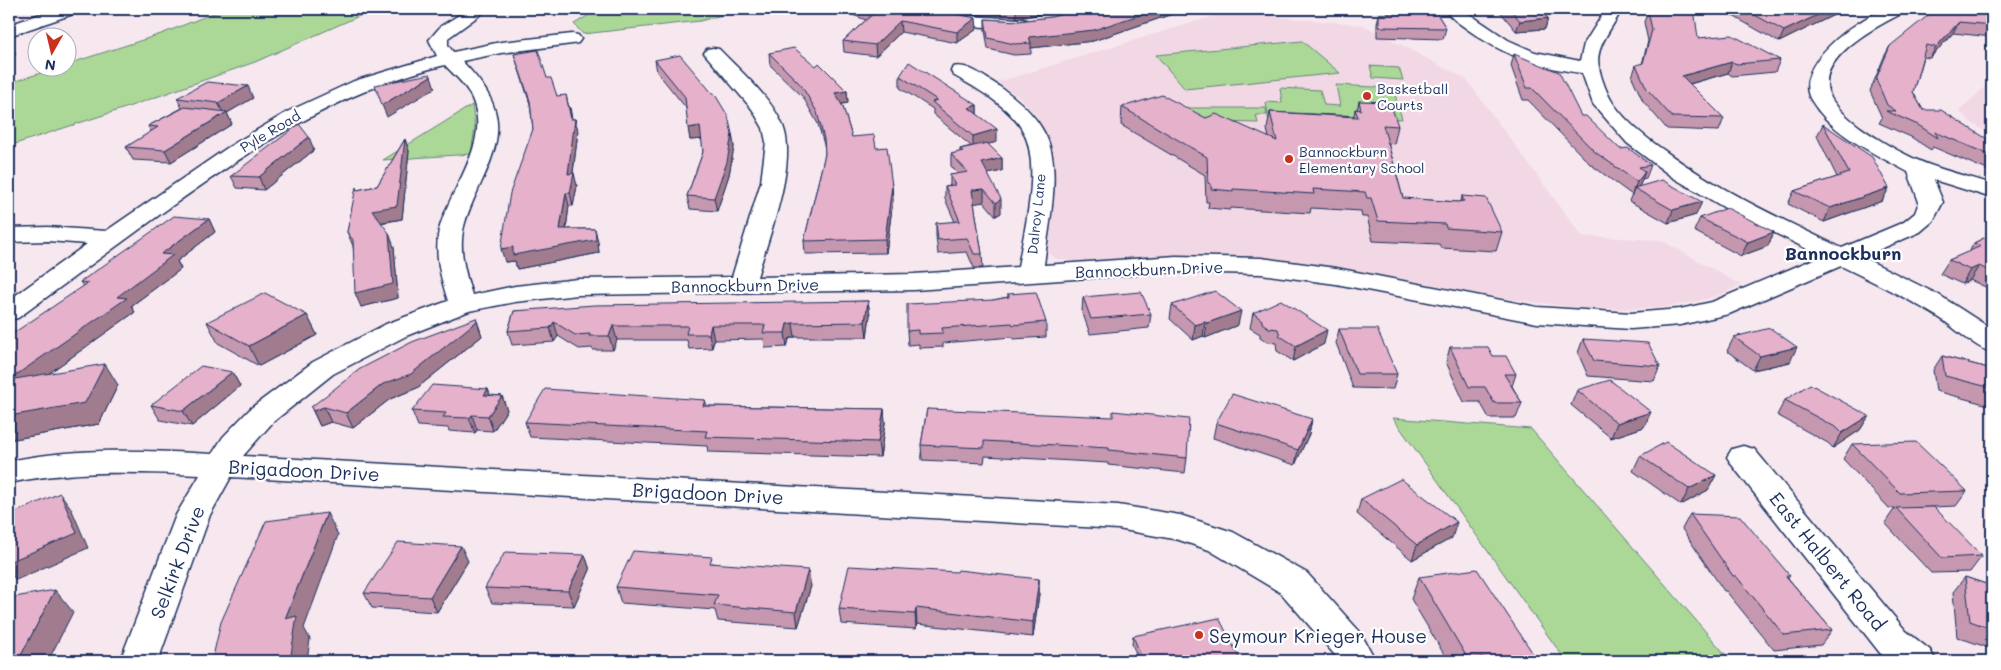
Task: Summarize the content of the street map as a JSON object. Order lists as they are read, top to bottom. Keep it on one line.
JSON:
{"streets":{"street":["Pyle Road","Dalroy Lane","Bannockburn Drive","Brigadoon Drive","East Halbert Road","Selkirk Drive"]},"crossings":[["Dalroy Lane","Bannockburn Drive"],["Bannockburn Drive","Brigadoon Drive"],["Bannockburn Drive","Selkirk Drive"],["Brigadoon Drive","Selkirk Drive"]],"districts":["Bannockburn"],"places":["Basketball Courts","Bannockburn Elementary School","Seymour Krieger House"],"north":"bottom"}
